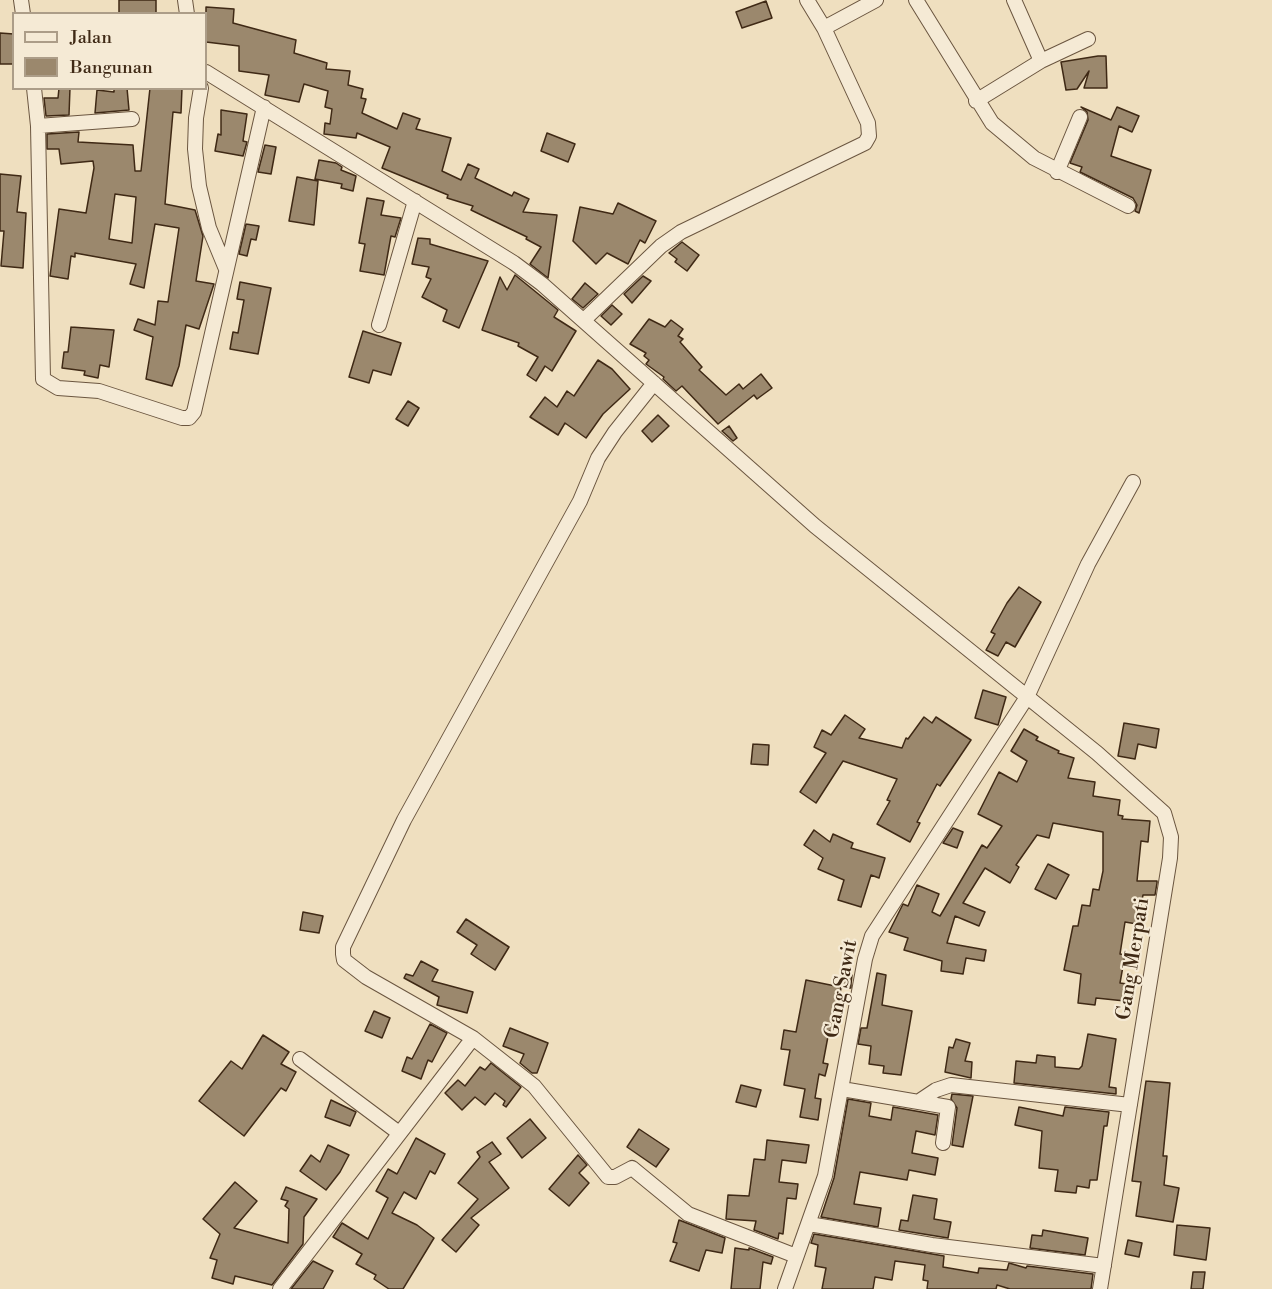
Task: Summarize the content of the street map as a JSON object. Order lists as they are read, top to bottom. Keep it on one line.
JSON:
{"streets":{"street":["Gang Merpati","Gang Sawit"]},"crossings":[["Gang Merpati","Gang Sawit"]],"legend":["Jalan","Bangunan"]}
